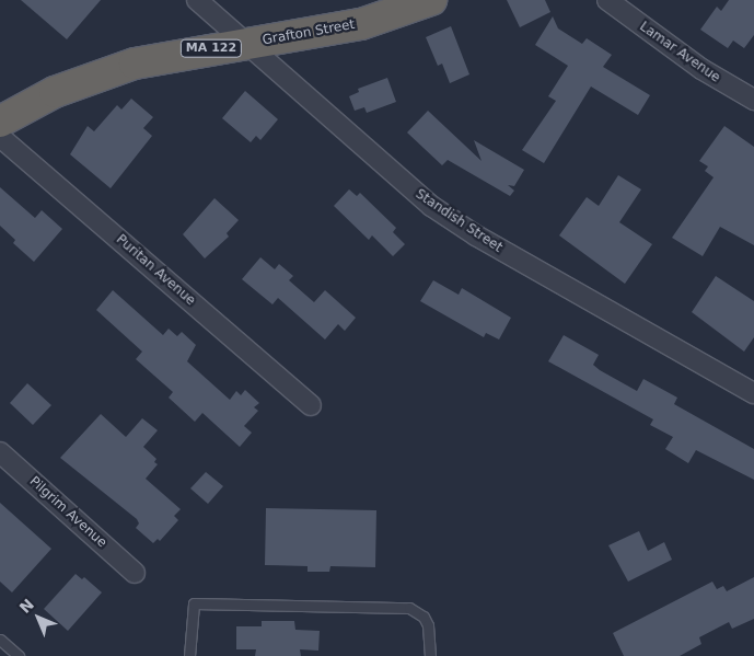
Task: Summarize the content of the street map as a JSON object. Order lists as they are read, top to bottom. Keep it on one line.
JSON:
{"streets":{"highway":["Grafton Street","MA 122"],"street":["Lamar Avenue","Standish Street","Puritan Avenue","Pilgrim Avenue"]},"crossings":[["Grafton Street","Standish Street"]],"north":"top left"}
